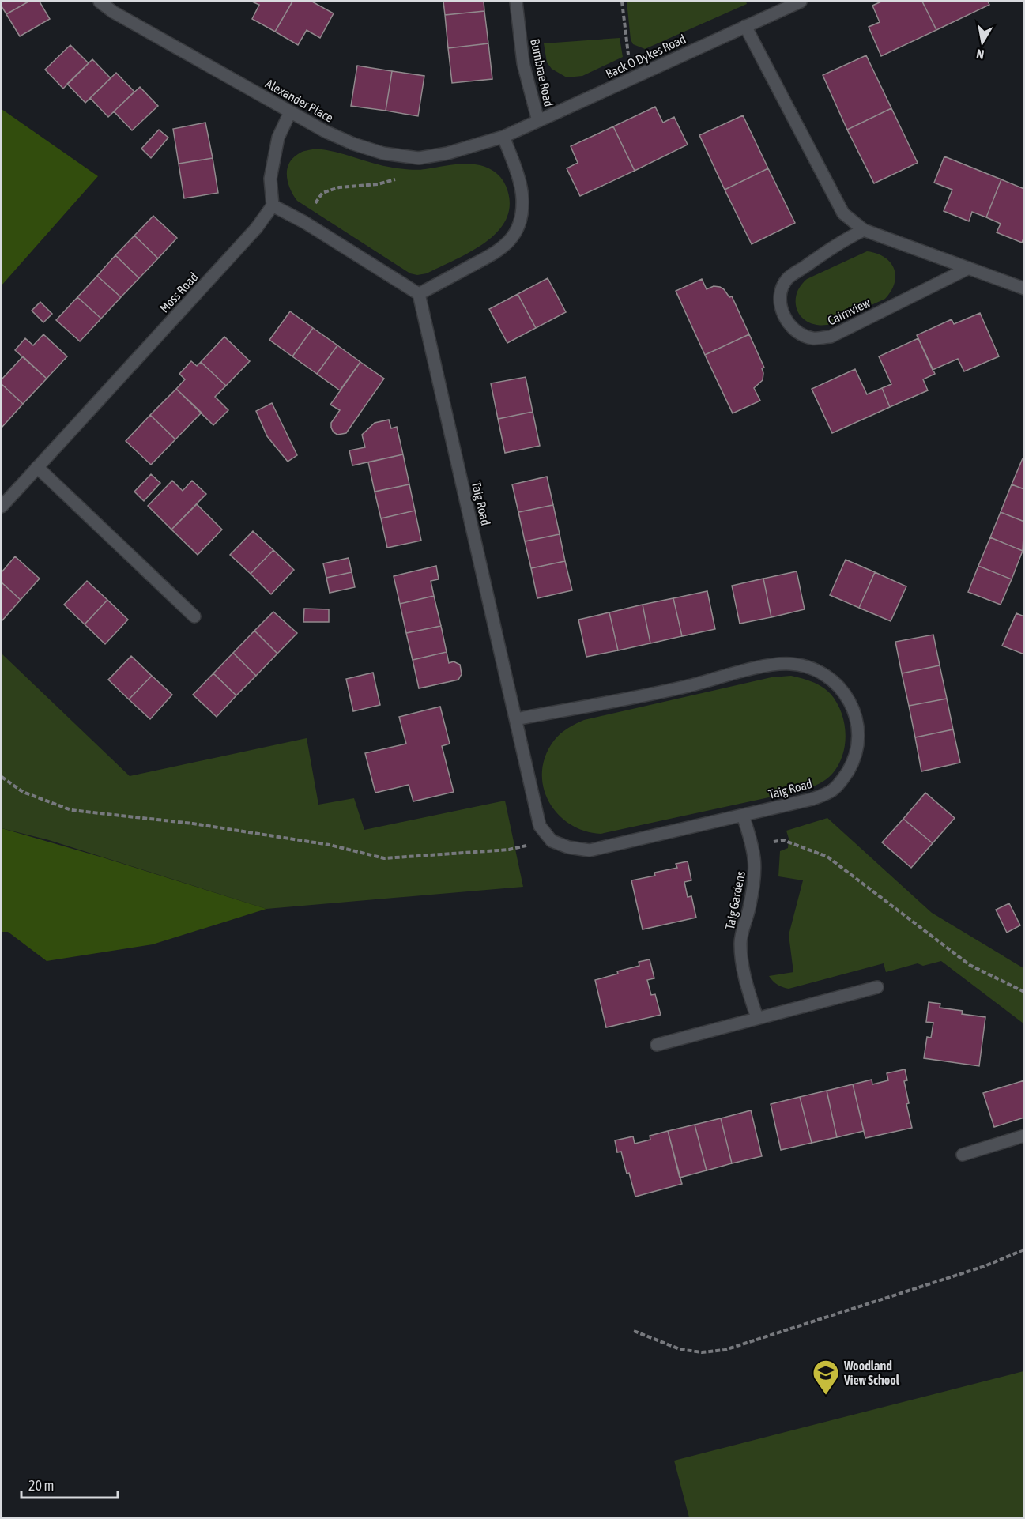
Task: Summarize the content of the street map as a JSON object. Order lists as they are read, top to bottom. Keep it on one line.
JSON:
{"streets":{"street":["Back O Dykes Road","Burnbrae Road","Alexander Place","Moss Road","Cairnview","Taig Road","Taig Gardens"]},"crossings":[["Back O Dykes Road","Burnbrae Road"],["Back O Dykes Road","Alexander Place"],["Taig Road","Taig Gardens"]],"places":{"school or university":["Woodland View School"]},"scale_bar":"20 m","north":"bottom"}
